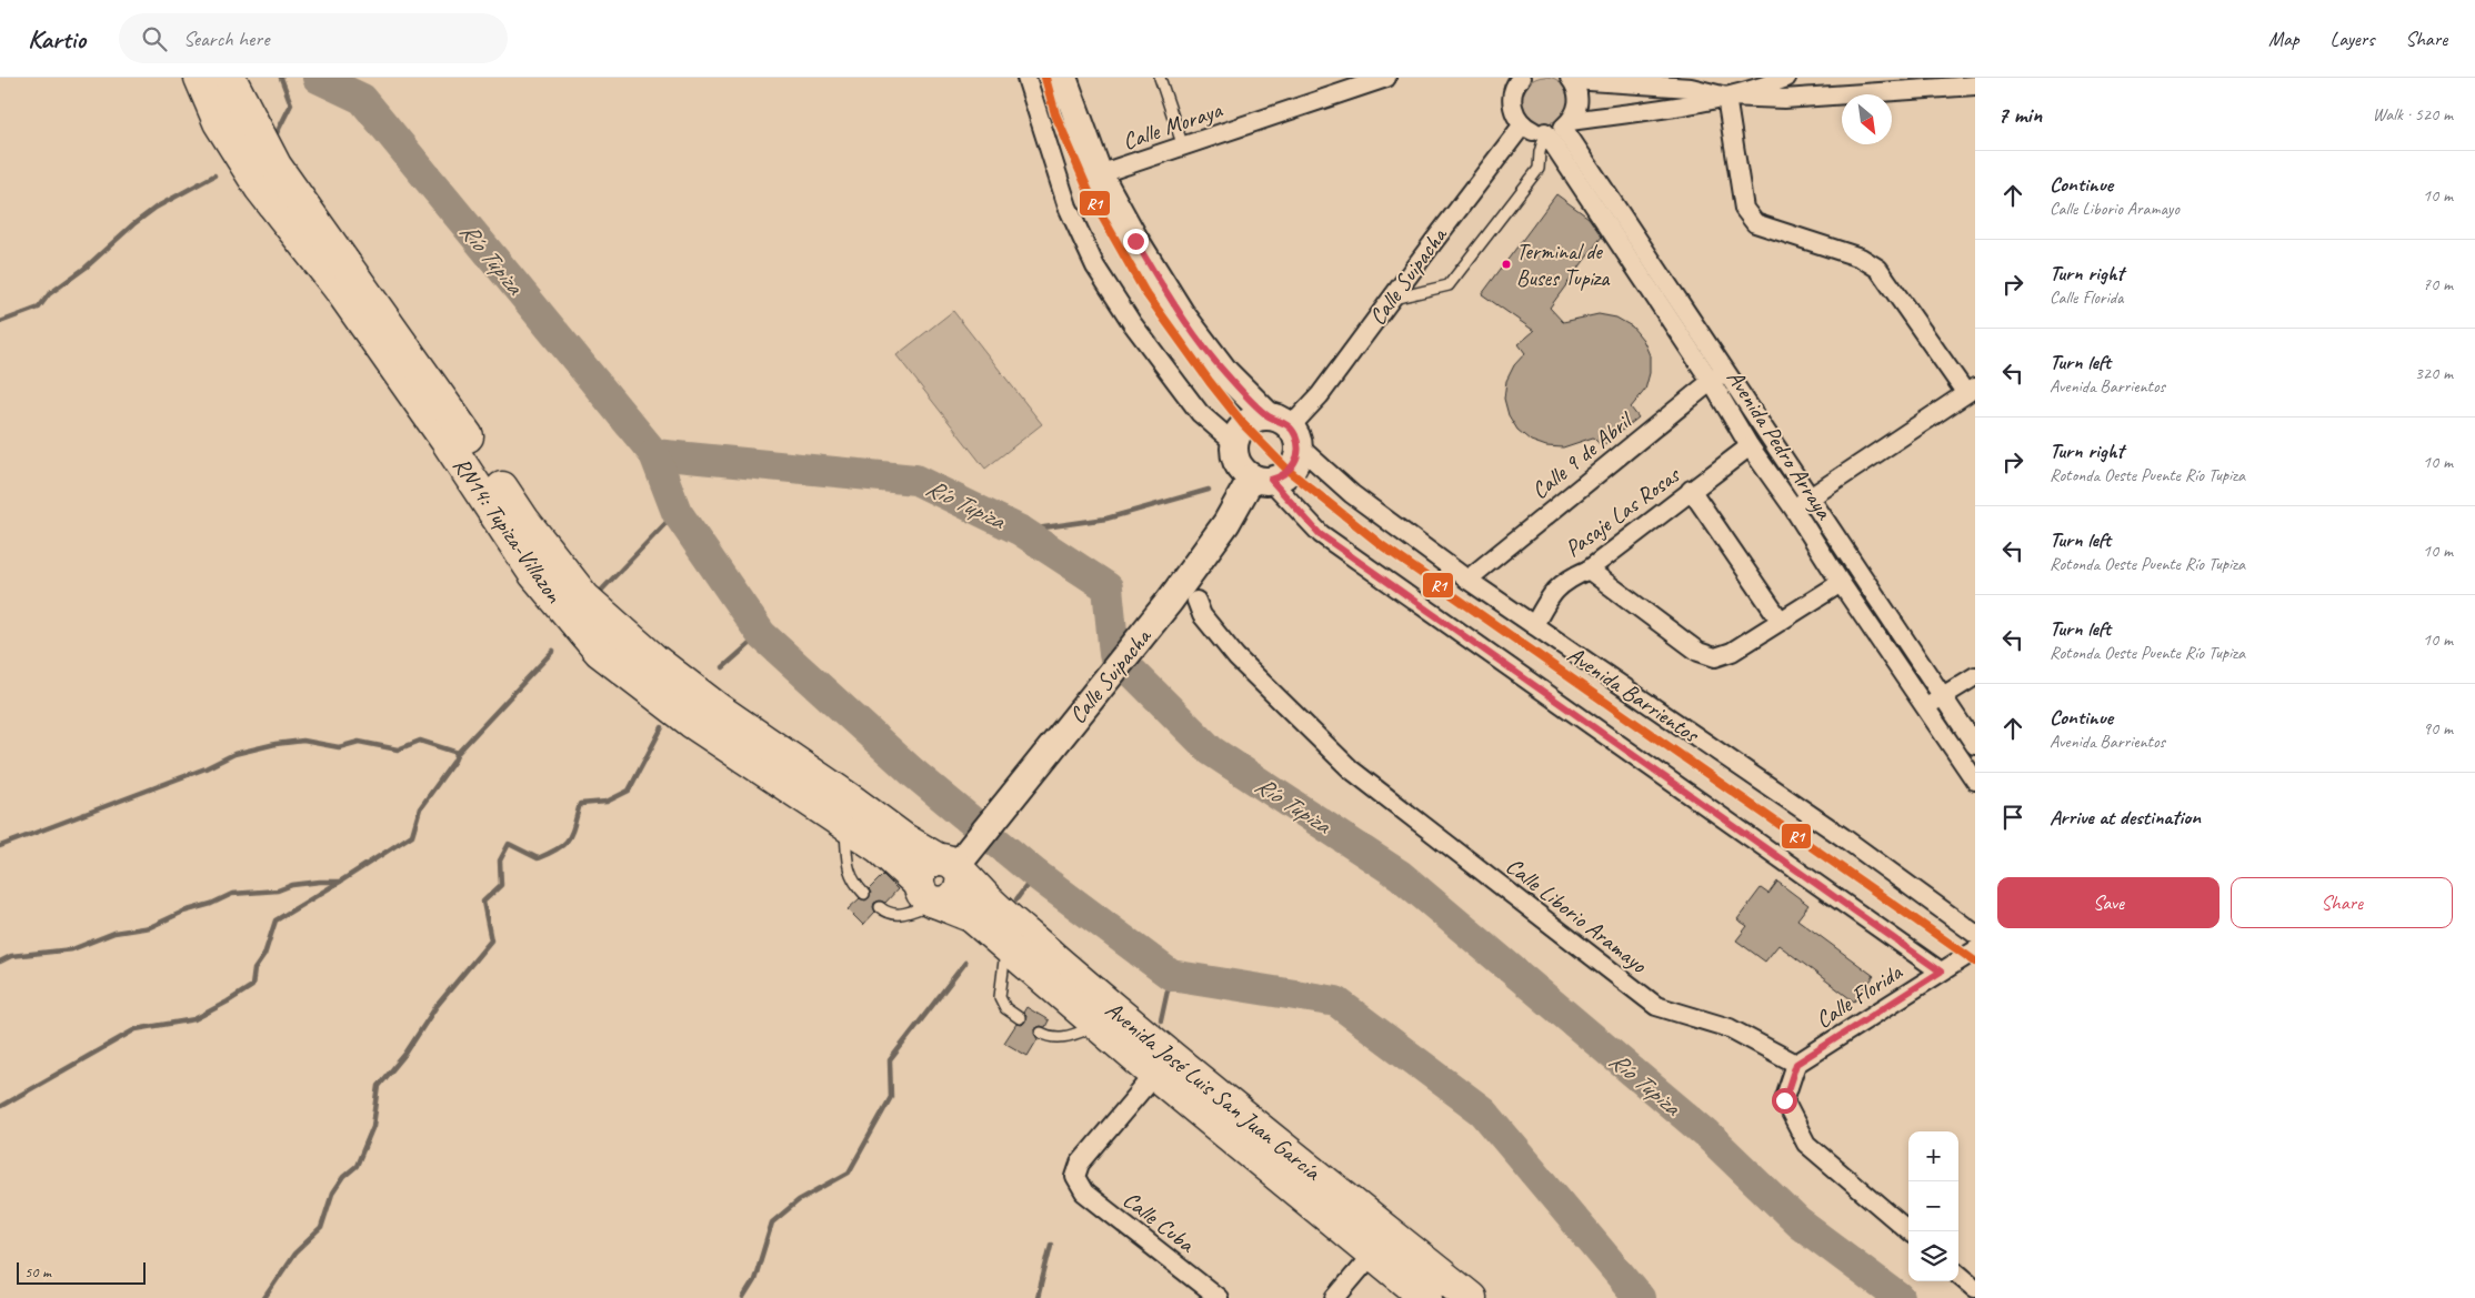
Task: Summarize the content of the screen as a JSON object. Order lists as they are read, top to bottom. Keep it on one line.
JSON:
{"streets":{"highway":["RN14: Tupiza-Villazon","Avenida José Luis San Juan García"],"street":["Calle Moraya","Calle Suipacha","Avenida Pedro Arraya","Calle 9 de Abril","Pasaje Las Rosas","Avenida Barrientos","Calle Liborio Aramayo","Calle Florida","Calle Cuba"]},"crossings":[["Calle Moraya","Avenida Barrientos"],["Calle Suipacha","RN14: Tupiza-Villazon"],["Calle Suipacha","Avenida Barrientos"],["Calle Suipacha","Avenida José Luis San Juan García"],["Avenida Pedro Arraya","Calle 9 de Abril"],["Avenida Pedro Arraya","Pasaje Las Rosas"],["Calle 9 de Abril","Avenida Barrientos"],["Pasaje Las Rosas","Avenida Barrientos"],["RN14: Tupiza-Villazon","Avenida José Luis San Juan García"],["Avenida Barrientos","Calle Florida"],["Calle Liborio Aramayo","Calle Florida"],["Avenida José Luis San Juan García","Calle Cuba"]],"water":["Río Tupiza"],"places":["Terminal de Buses Tupiza"],"lines":["transit line R1"],"scale_bar":"50 m","north":"bottom right","page":{"header":"Kartio","search":"Search here","nav":["Map","Layers","Share"],"heading":["7 min","Walk · 520 m"],"list":[["Continue","Calle Liborio Aramayo","10 m"],["Turn right","Calle Florida","70 m"],["Turn left","Avenida Barrientos","320 m"],["Turn right","Rotonda Oeste Puente Río Tupiza","10 m"],["Turn left","Rotonda Oeste Puente Río Tupiza","10 m"],["Turn left","Rotonda Oeste Puente Río Tupiza","10 m"],["Continue","Avenida Barrientos","90 m"],"Arrive at destination"],"buttons":["Save","Share"],"map_buttons":["+","−"],"scale":"50 m"}}
